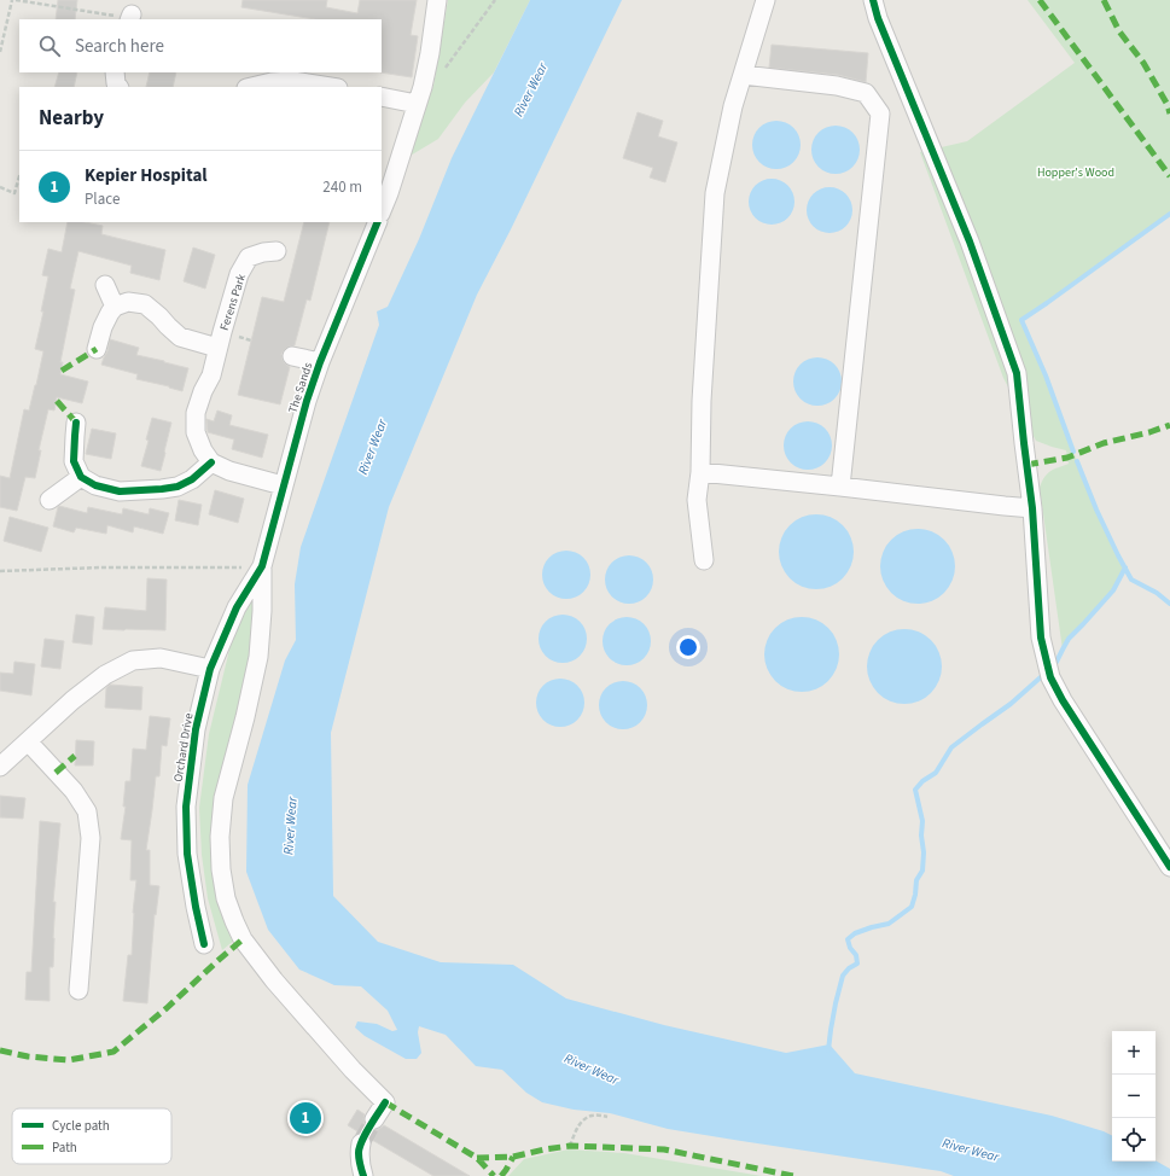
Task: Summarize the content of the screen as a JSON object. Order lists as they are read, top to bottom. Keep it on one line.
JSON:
{"streets":{"street":["Ferens Park","The Sands","Orchard Drive"]},"crossings":[["The Sands","Orchard Drive"]],"water":["River Wear"],"parks":["Hopper's Wood"],"legend":["Cycle path","Path"],"page":{"search":"Search here","heading":"Nearby","list":[{"mark":"1","name":"Kepier Hospital","note":"Place","value":"240 m"}],"map_buttons":["+","−"],"pins":"1"}}
